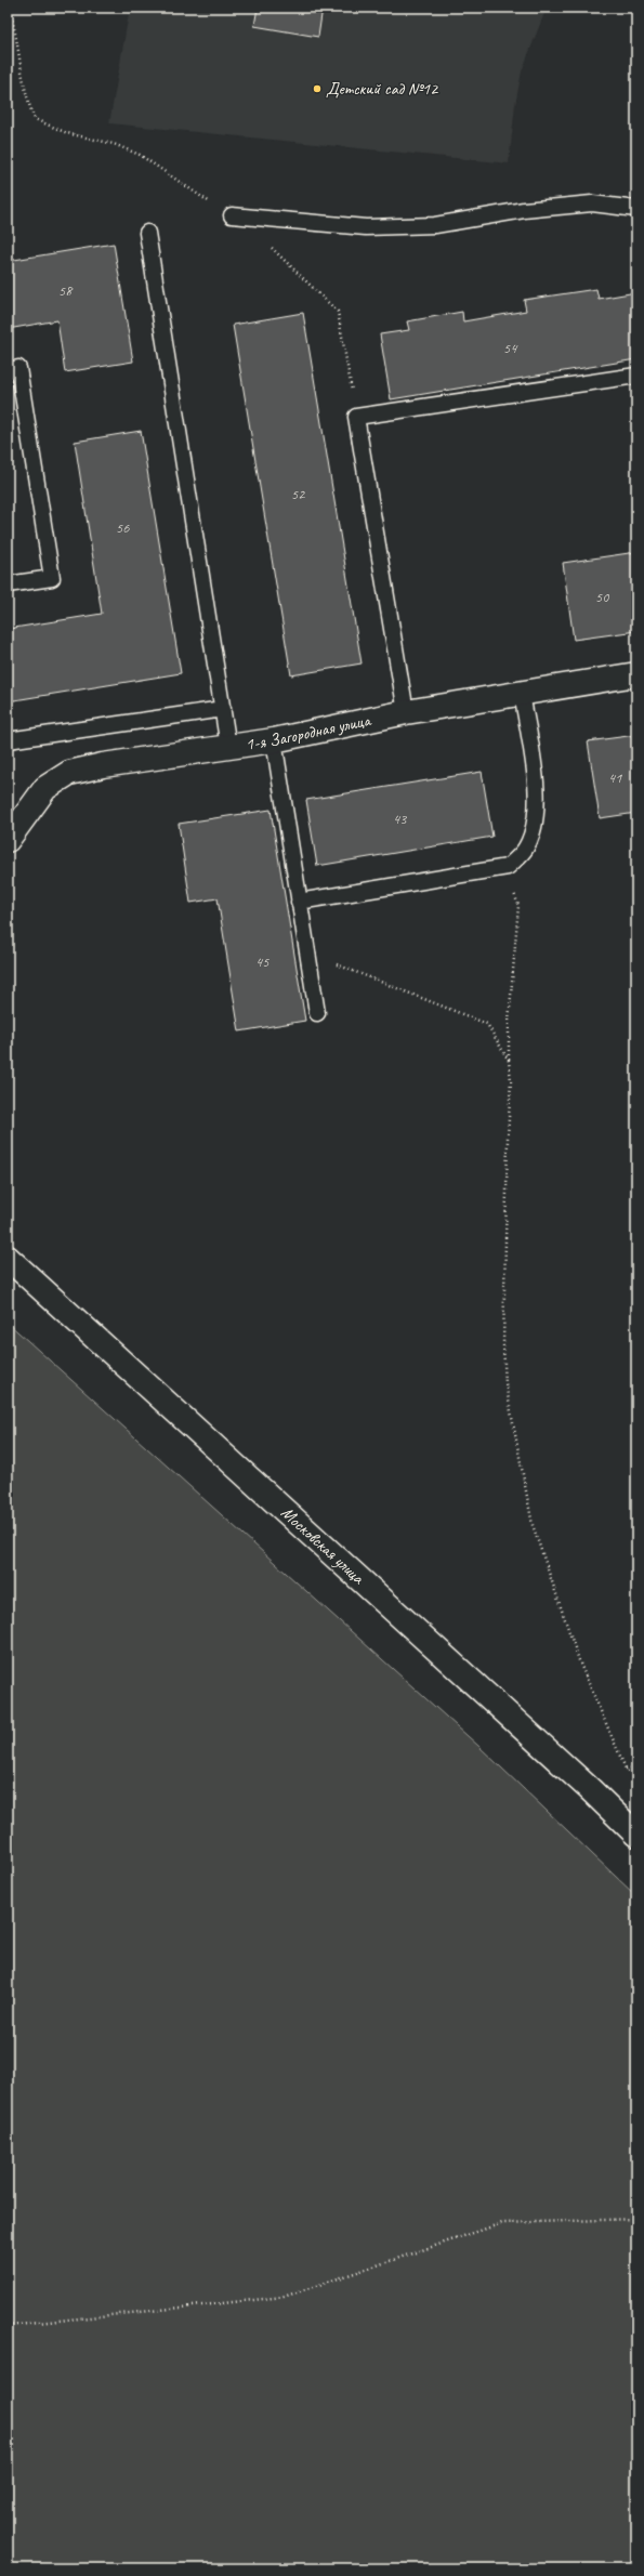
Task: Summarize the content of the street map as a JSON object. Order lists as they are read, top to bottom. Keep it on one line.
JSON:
{"streets":{"main road":["1-я Загородная улица","Московская улица"]},"places":["Детский сад №12"],"house_numbers":["58","54","52","56","50","41","43","45"]}
